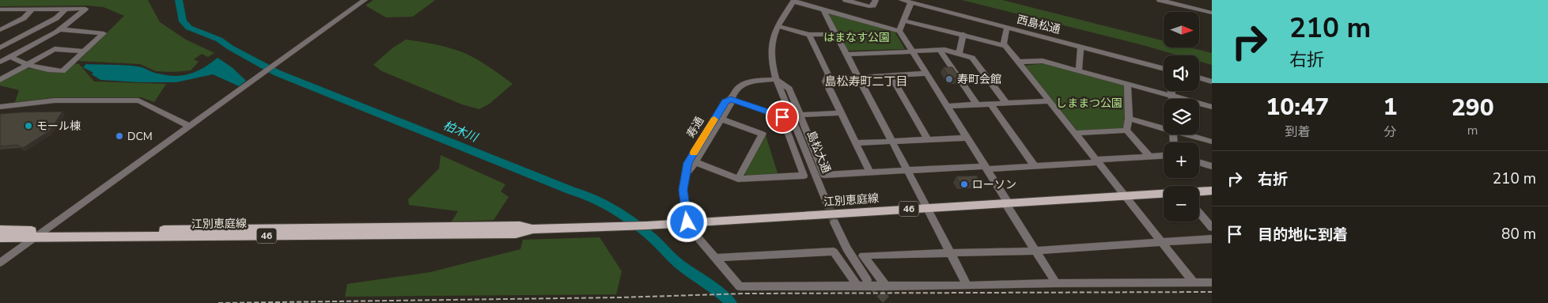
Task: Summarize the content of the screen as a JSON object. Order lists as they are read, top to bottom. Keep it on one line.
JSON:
{"streets":{"main road":["江別恵庭線","46"],"street":["西島松通","寿通","島松大通"]},"crossings":[["寿通","島松大通"],["寿通","江別恵庭線"]],"districts":["島松寿町二丁目"],"water":["柏木川"],"parks":["はまなす公園","しままつ公園"],"places":["寿町会館","モール棟","DCM","ローソン"],"north":"right","page":{"turn":["210 m","右折"],"map_buttons":["+","−"],"eta":["10:47","到着","1","分","290","m"],"list":[{"name":"右折","value":"210 m"},{"name":"目的地に到着","value":"80 m"}]}}
